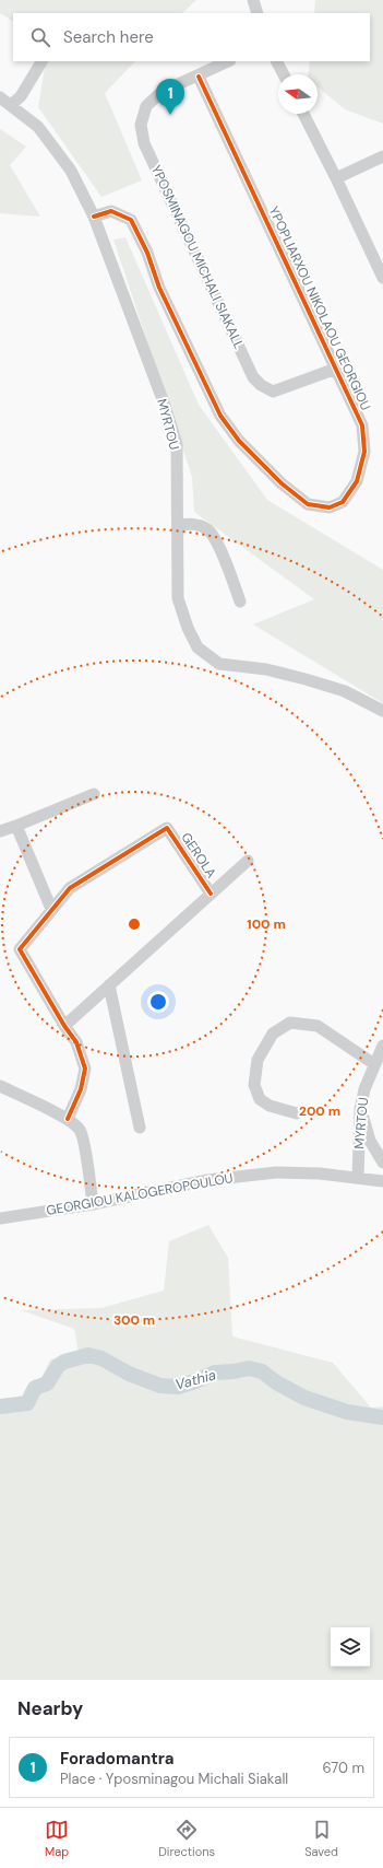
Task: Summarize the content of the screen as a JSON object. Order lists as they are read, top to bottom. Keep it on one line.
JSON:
{"streets":{"street":["YPOSMINAGOU MICHALI SIAKALL","YPOPLIARXOU NIKOLAOU GEORGIOU","MYRTOU","GEROLA","GEORGIOU KALOGEROPOULOU"]},"crossings":[["YPOSMINAGOU MICHALI SIAKALL","YPOPLIARXOU NIKOLAOU GEORGIOU"],["YPOPLIARXOU NIKOLAOU GEORGIOU","MYRTOU"],["MYRTOU","GEORGIOU KALOGEROPOULOU"]],"water":["Vathia"],"north":"left","page":{"search":"Search here","pins":"1","heading":"Nearby","list":[{"mark":"1","name":"Foradomantra","note":"Place · Yposminagou Michali Siakall","value":"670 m"}],"nav":["Map","Directions","Saved"]},"rings":["100 m","200 m","300 m"]}
